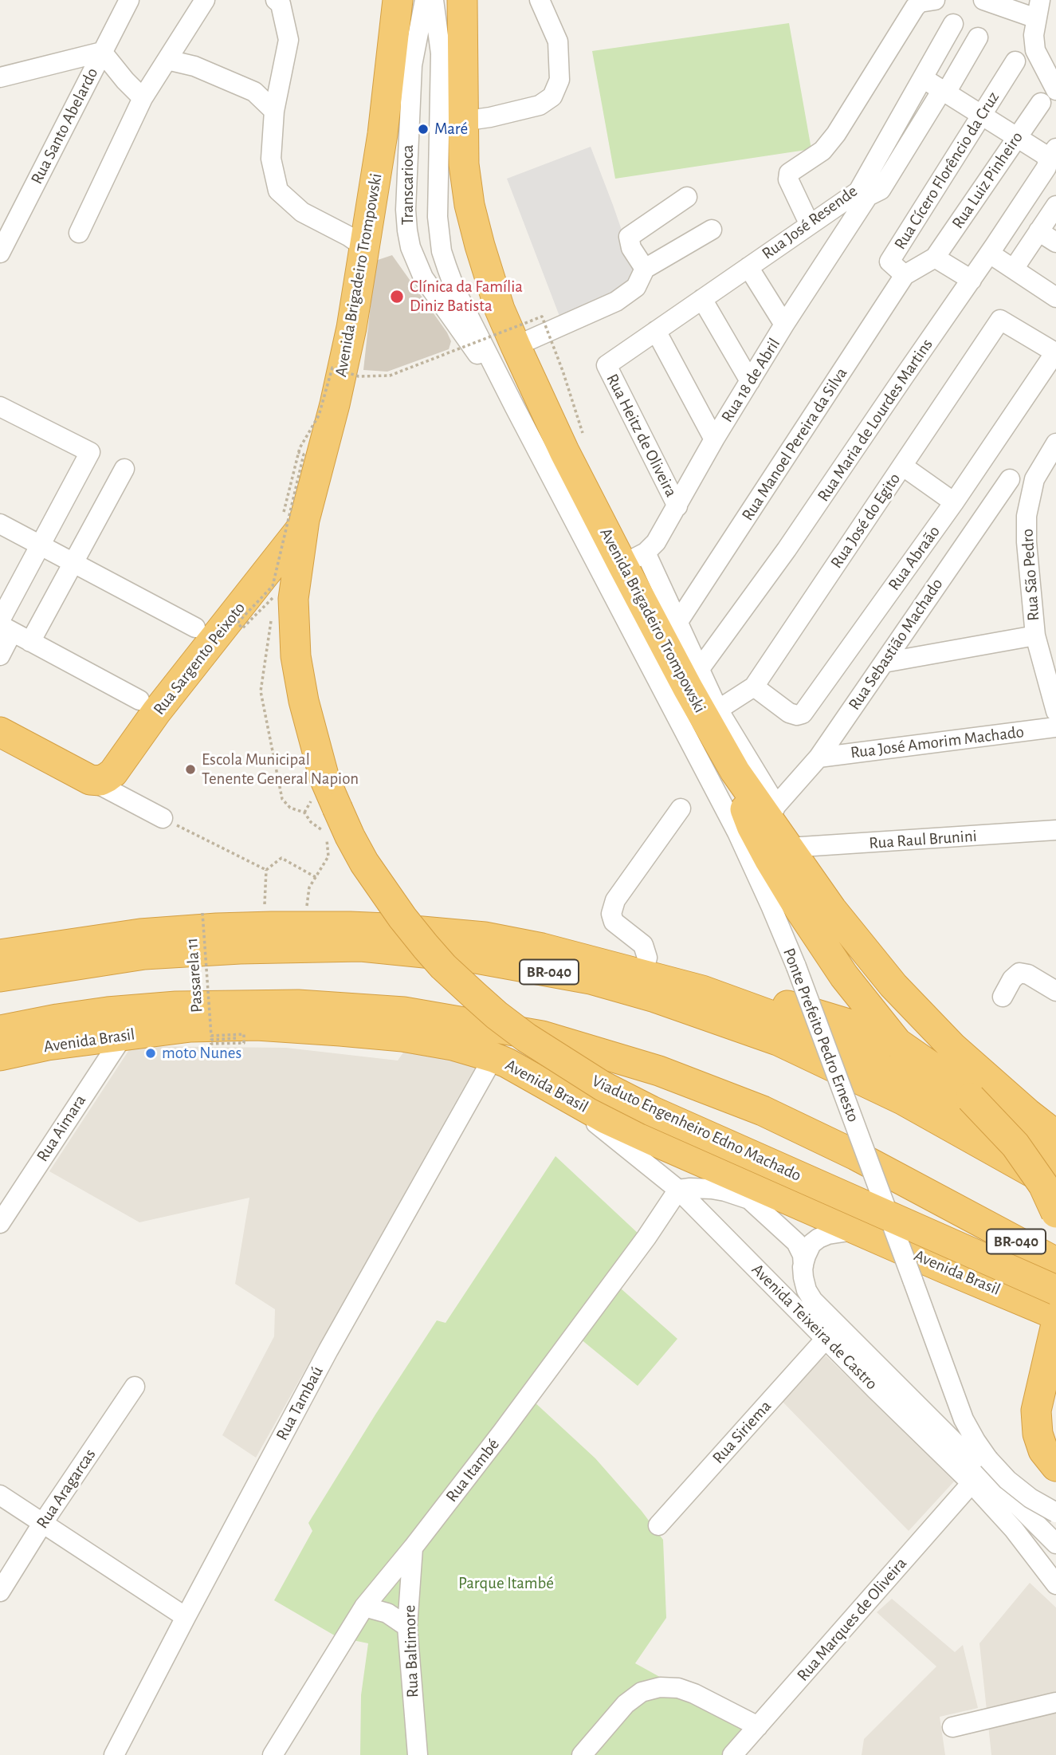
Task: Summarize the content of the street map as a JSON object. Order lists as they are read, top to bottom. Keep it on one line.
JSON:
{"streets":{"highway":["Avenida Brigadeiro Trompowski","Rua Sargento Peixoto","BR-040","Avenida Brasil","Viaduto Engenheiro Edno Machado"],"street":["Rua Santo Abelardo","Rua Cícero Florêncio da Cruz","Rua Luiz Pinheiro","Transcarioca","Rua José Resende","Rua 18 de Abril","Rua Maria de Lourdes Martins","Rua Heitz de Oliveira","Rua Manoel Pereira da Silva","Rua José do Egito","Rua Abraão","Rua São Pedro","Rua Sebastião Machado","Rua José Amorim Machado","Rua Raul Brunini","Ponte Prefeito Pedro Ernesto","Rua Aimara","Avenida Teixeira de Castro","Rua Tambaú","Rua Siriema","Rua Itambé","Rua Aragarcas","Rua Marques de Oliveira","Rua Baltimore"],"path":["Passarela 11"]},"crossings":[["Rua Cícero Florêncio da Cruz","Rua Manoel Pereira da Silva"],["Rua Luiz Pinheiro","Rua Manoel Pereira da Silva"],["Transcarioca","Ponte Prefeito Pedro Ernesto"],["Rua José Resende","Rua 18 de Abril"],["Rua José Resende","Rua Heitz de Oliveira"],["Avenida Brigadeiro Trompowski","Rua 18 de Abril"],["Avenida Brigadeiro Trompowski","Rua Maria de Lourdes Martins"],["Avenida Brigadeiro Trompowski","Rua Manoel Pereira da Silva"],["Avenida Brigadeiro Trompowski","Rua Sebastião Machado"],["Avenida Brigadeiro Trompowski","Rua Sargento Peixoto"],["Avenida Brigadeiro Trompowski","Rua Raul Brunini"],["Avenida Brigadeiro Trompowski","Viaduto Engenheiro Edno Machado"],["Rua 18 de Abril","Rua Heitz de Oliveira"],["Rua José do Egito","Rua Abraão"],["Rua Sebastião Machado","Rua José Amorim Machado"],["Avenida Brasil","Rua Aimara"],["Avenida Brasil","Avenida Teixeira de Castro"],["Avenida Brasil","Rua Tambaú"],["Avenida Teixeira de Castro","Rua Siriema"],["Avenida Teixeira de Castro","Rua Itambé"],["Avenida Teixeira de Castro","Rua Marques de Oliveira"],["Rua Itambé","Rua Baltimore"]],"parks":["Parque Itambé"],"places":["Maré","Clínica da Família Diniz Batista","Escola Municipal Tenente General Napion","moto Nunes"]}
